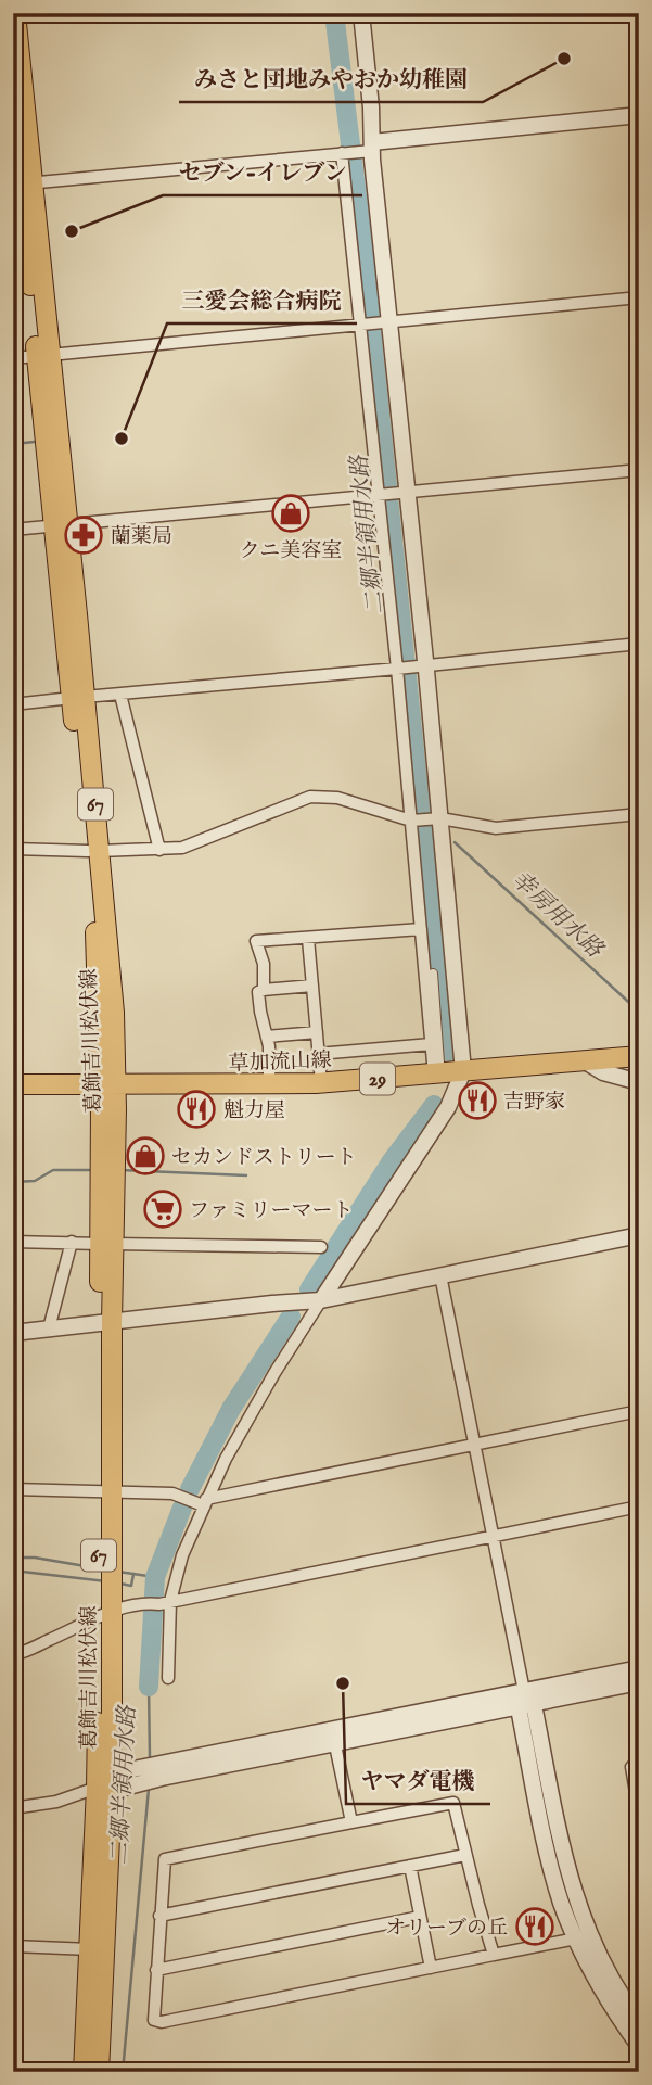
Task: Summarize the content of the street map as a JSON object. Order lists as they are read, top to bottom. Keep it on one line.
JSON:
{"streets":{"main road":["67","葛飾吉川松伏線","草加流山線","29"]},"crossings":[["葛飾吉川松伏線","草加流山線"]],"water":["二郷半領用水路","幸房用水路"],"places":{"other":["みさと団地みやおか幼稚園","セブン-イレブン","三愛会総合病院","ヤマダ電機"],"shop":["クニ美容室","セカンドストリート"],"pharmacy":["蘭薬局"],"restaurant":["吉野家","魁力屋","オリーブの丘"],"supermarket":["ファミリーマート"]}}
